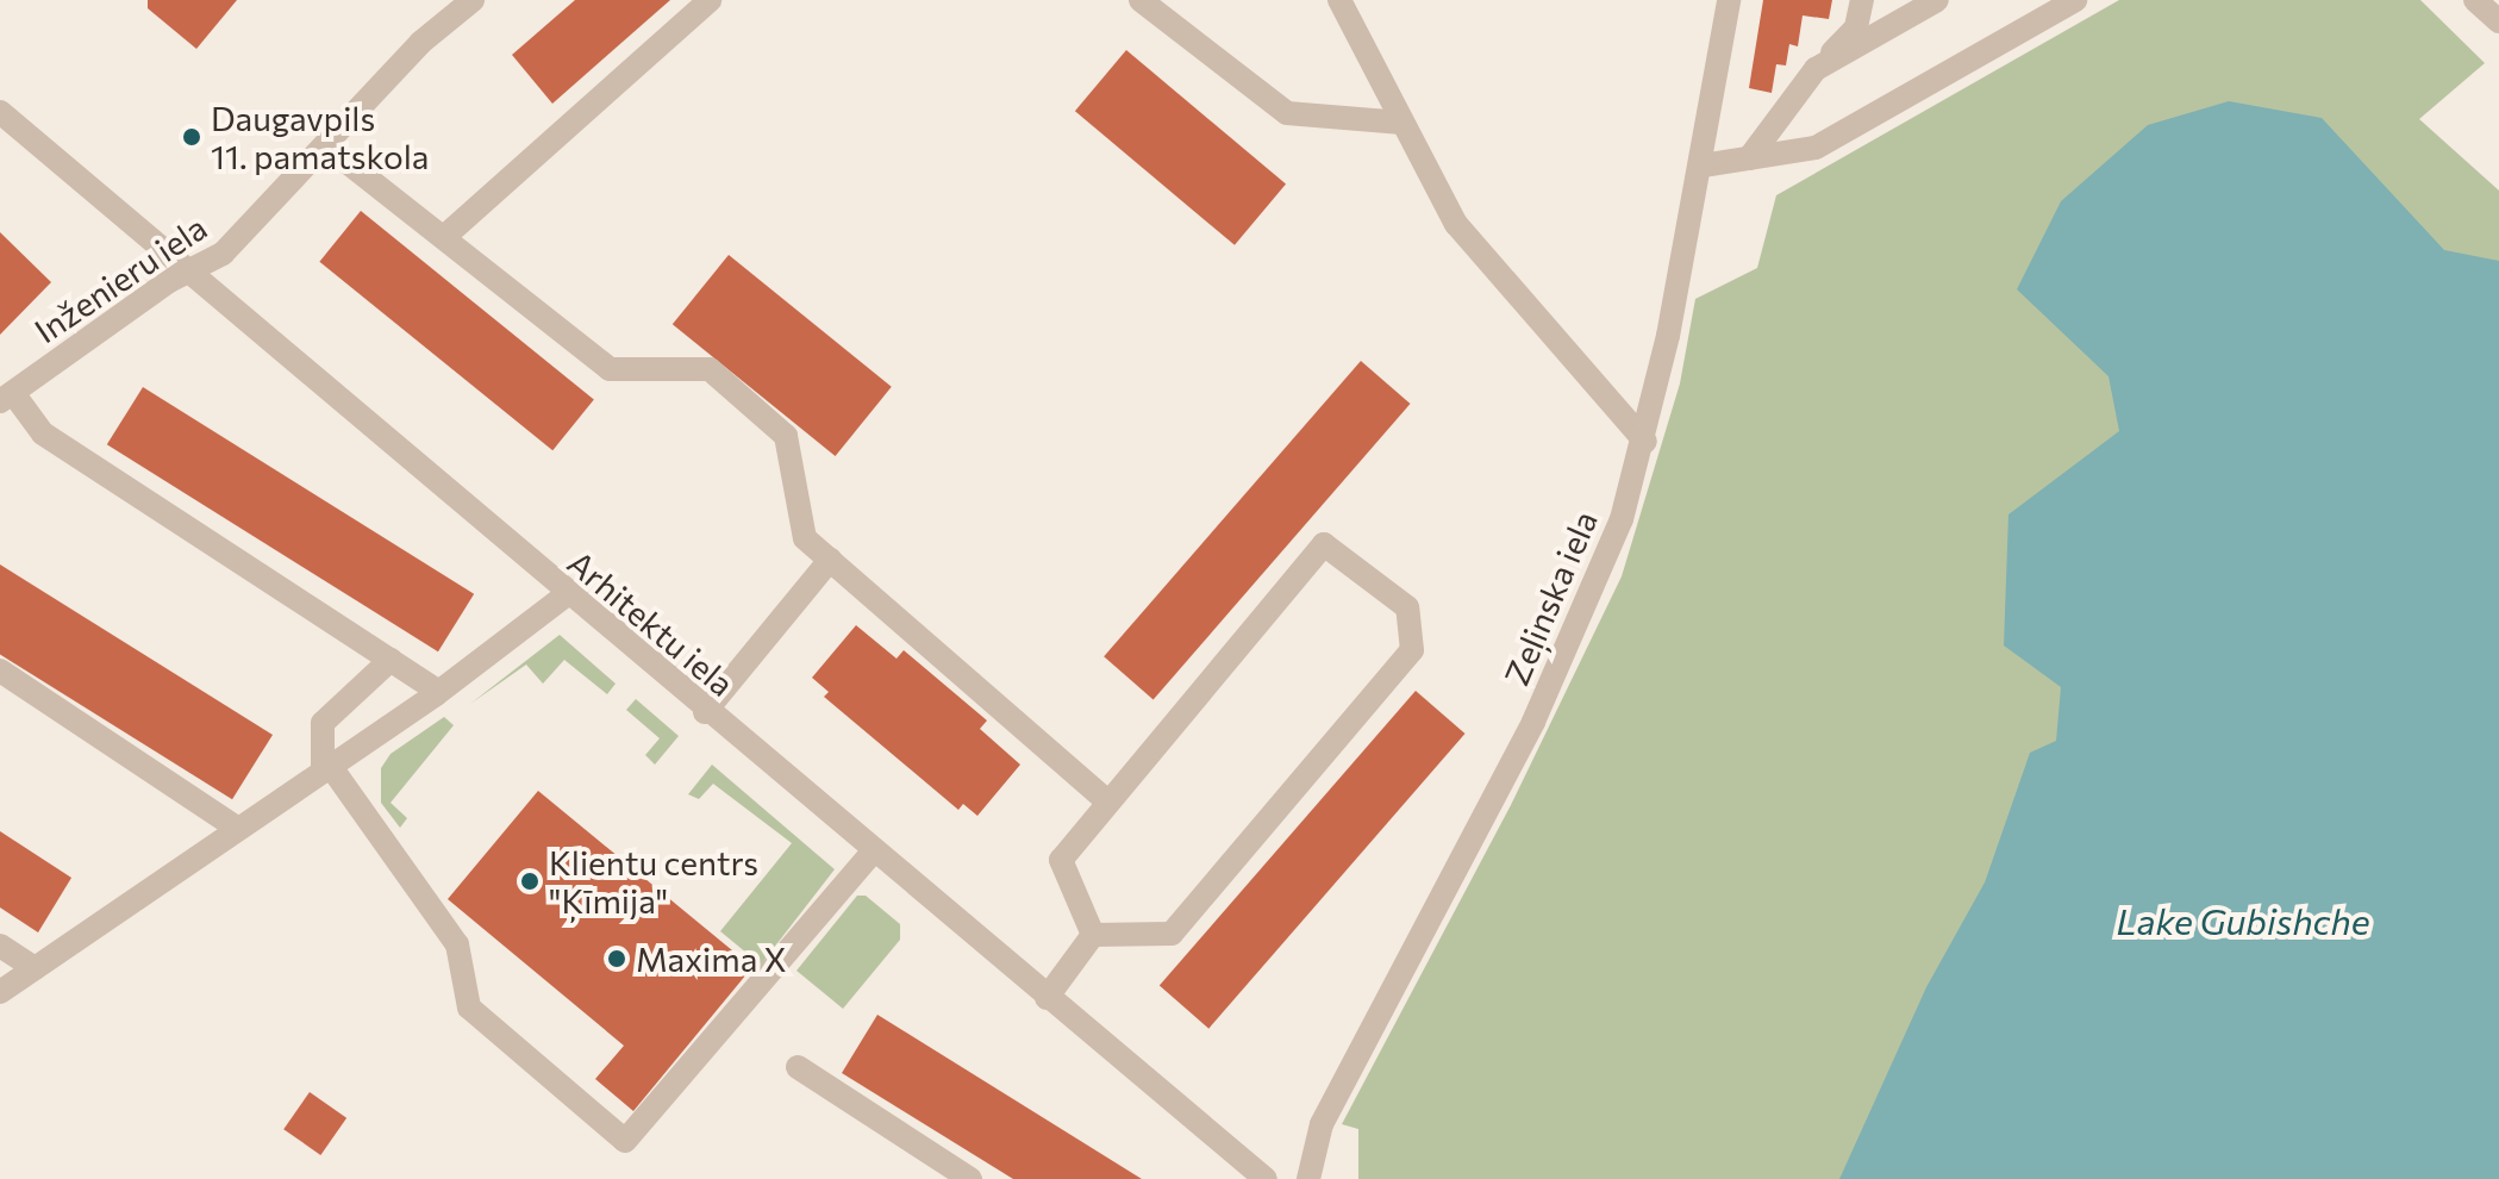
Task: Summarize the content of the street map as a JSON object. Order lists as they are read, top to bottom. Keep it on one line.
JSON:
{"streets":{"street":["Inženieru iela","Zeļinska iela","Arhitektu iela"]},"crossings":[["Inženieru iela","Arhitektu iela"]],"water":["Lake Gubishche"],"places":["Daugavpils 11. pamatskola","Klientu centrs \"Ķīmija\"","Maxima X"]}
